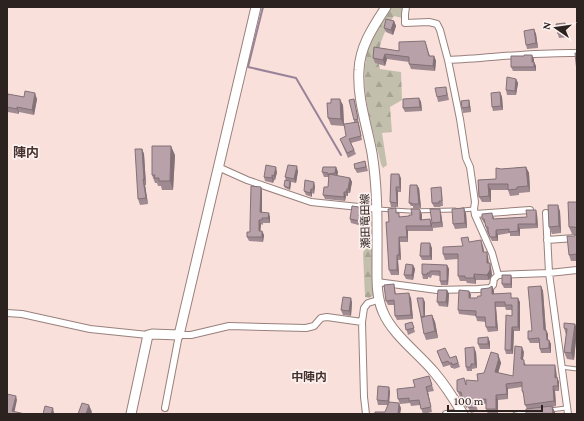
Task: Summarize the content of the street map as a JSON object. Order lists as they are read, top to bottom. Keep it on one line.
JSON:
{"streets":{"street":["瀬田竜田線"]},"districts":["陣内","中陣内"],"scale_bar":"100 m","north":"left"}
